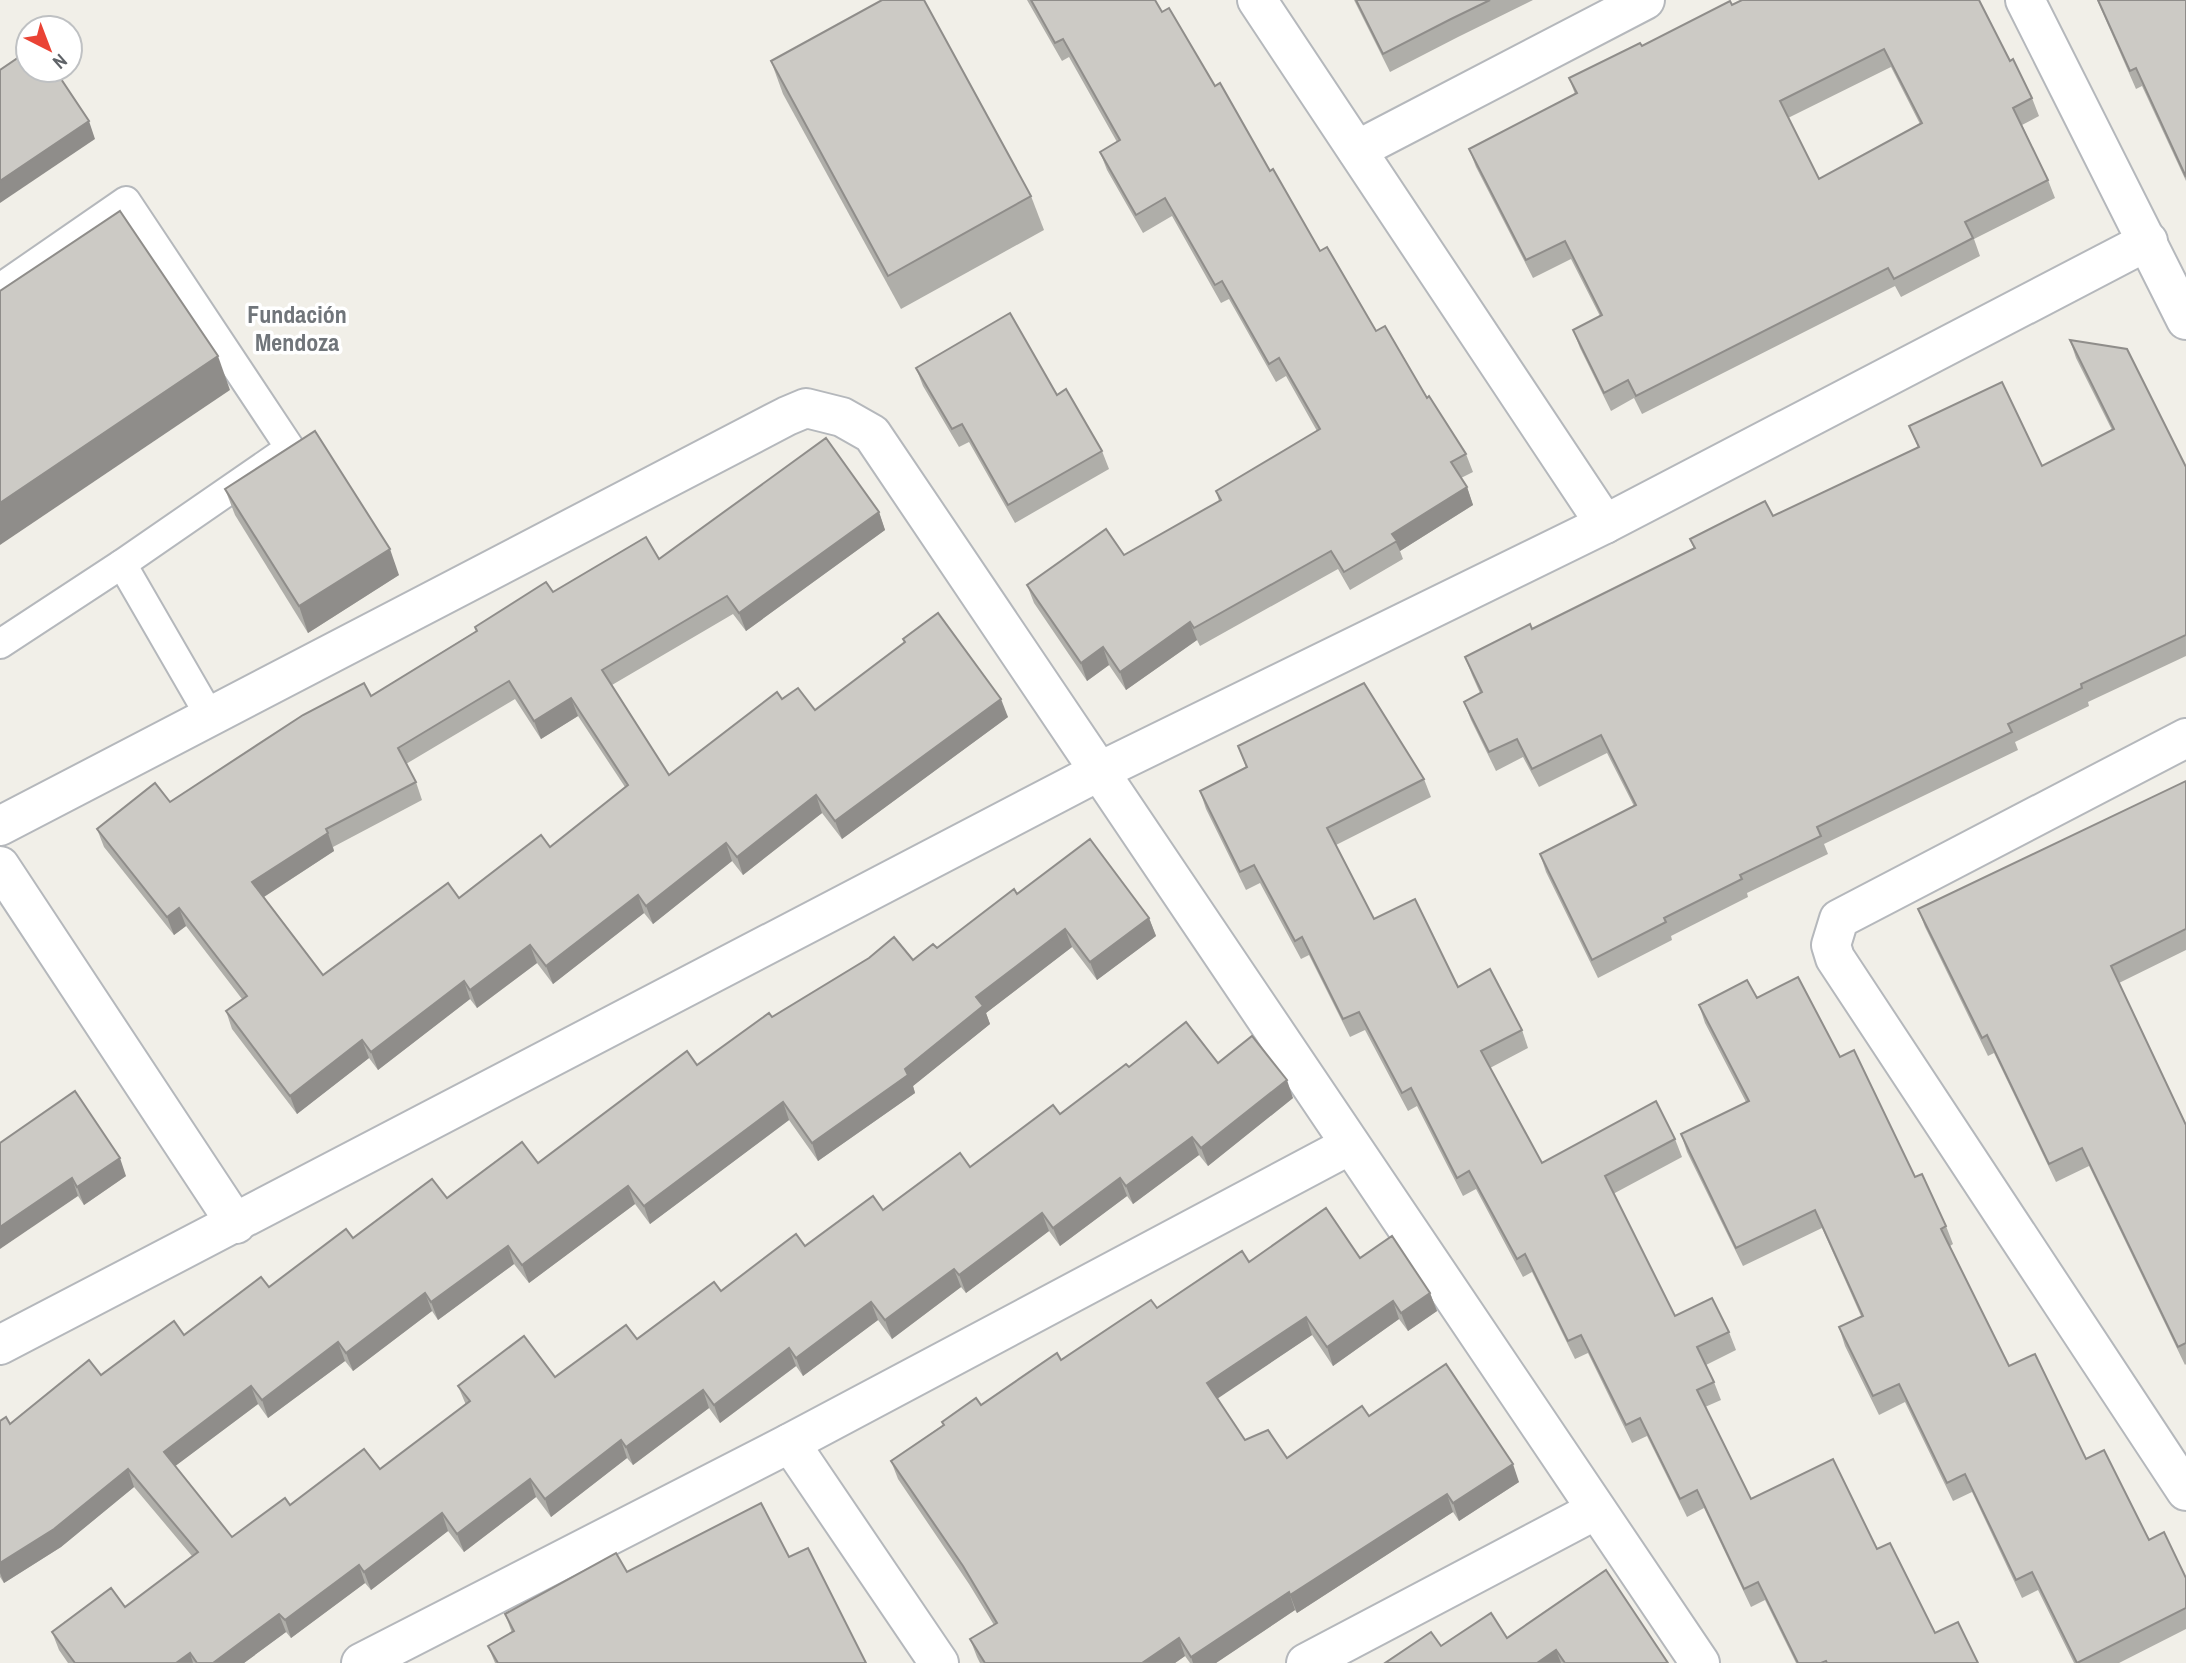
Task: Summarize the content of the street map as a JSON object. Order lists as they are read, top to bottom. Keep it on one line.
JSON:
{"districts":["Fundación Mendoza"],"north":"bottom right"}
